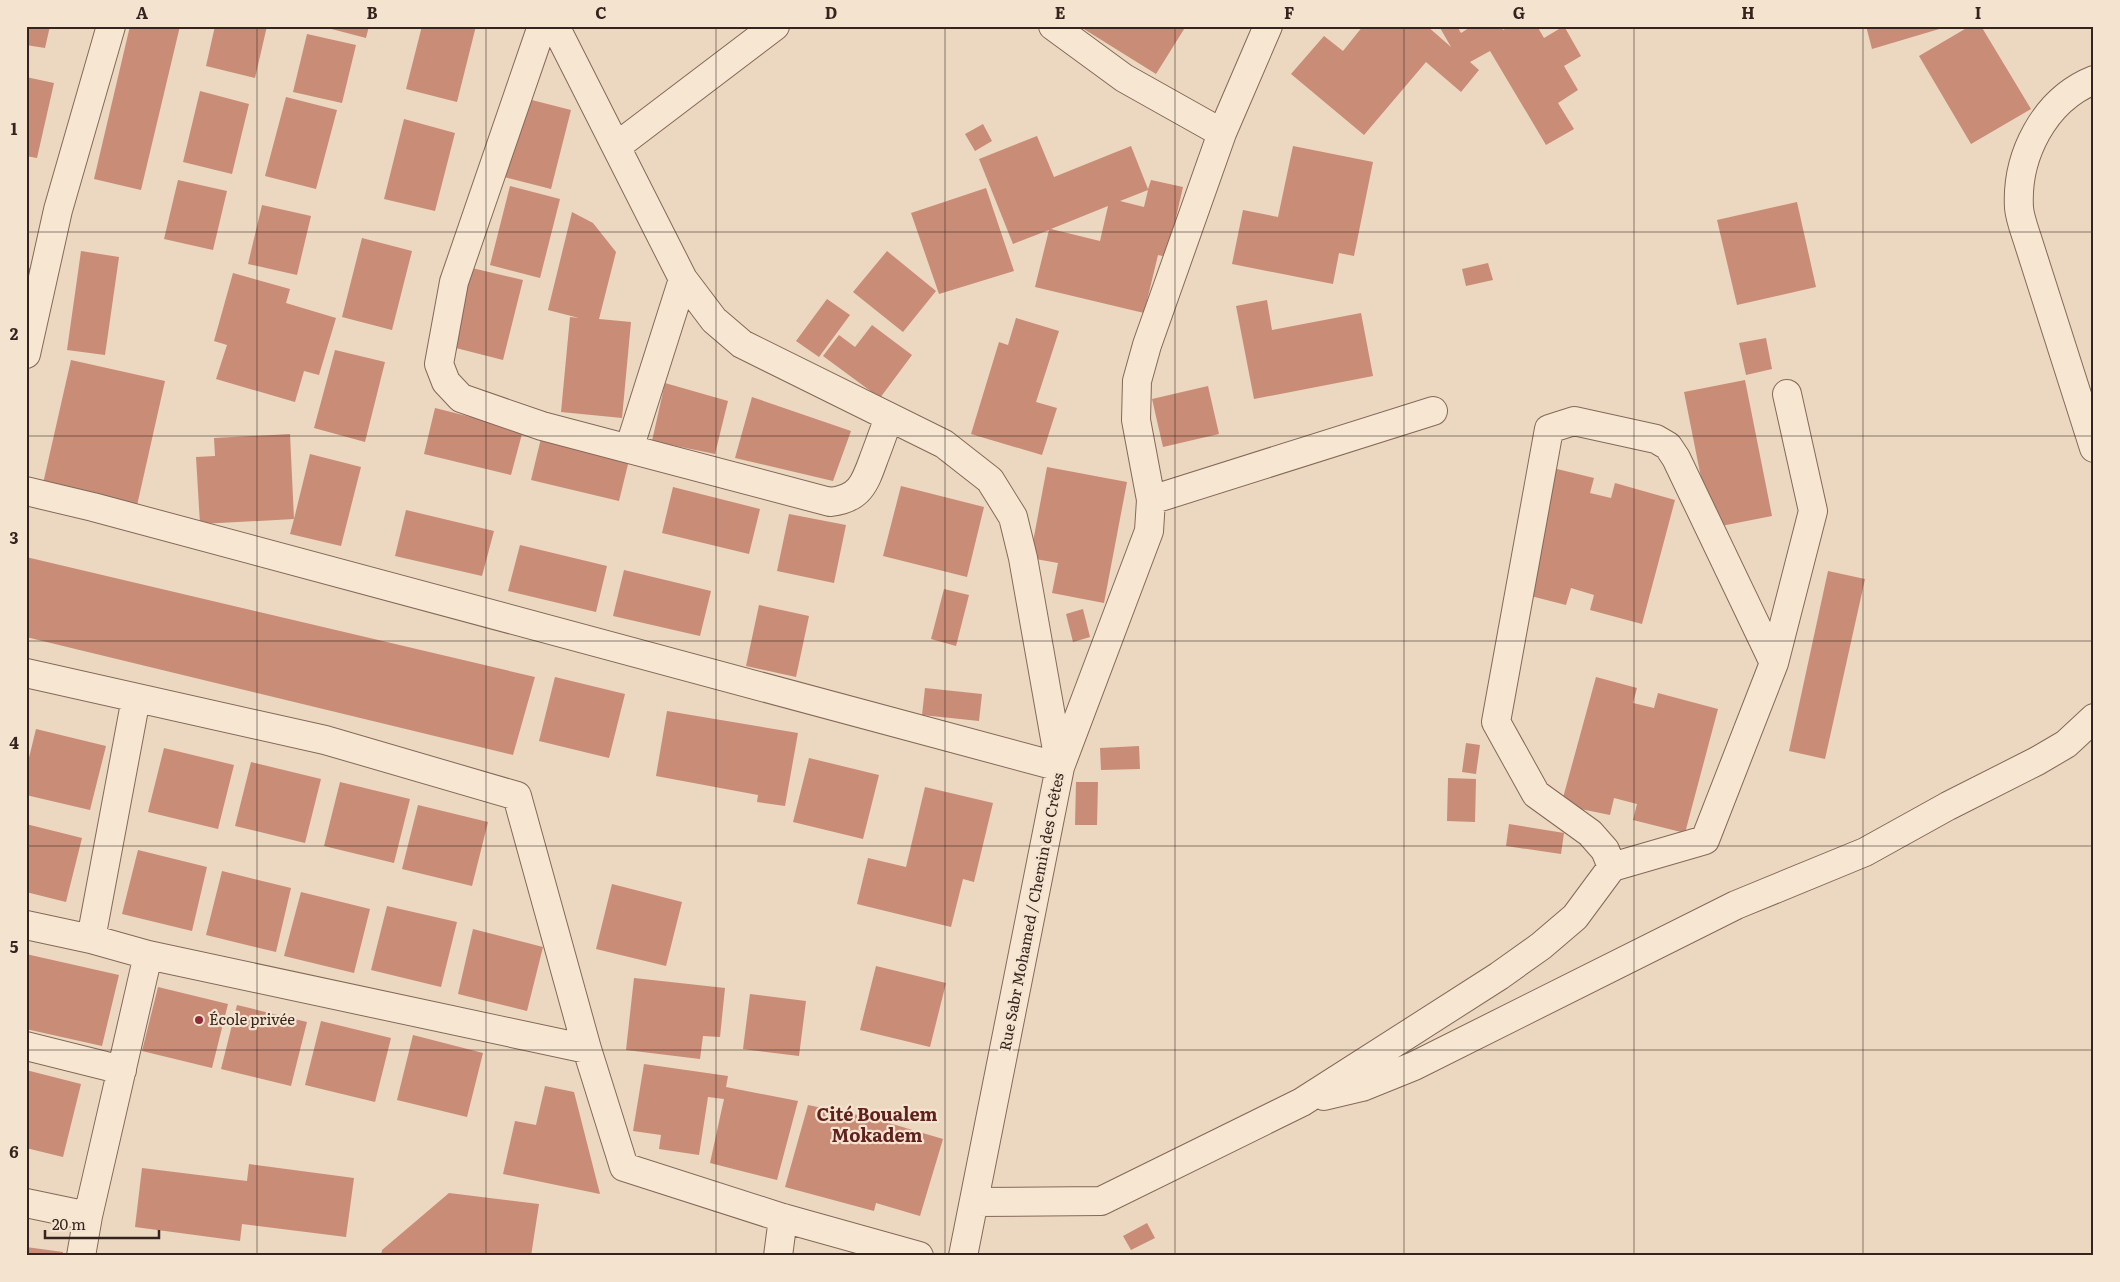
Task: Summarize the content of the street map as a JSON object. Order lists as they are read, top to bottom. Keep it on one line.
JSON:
{"streets":{"street":["Rue Sabr Mohamed / Chemin des Crêtes"]},"districts":["Cité Boualem Mokadem"],"places":["École privée"],"scale_bar":"20 m","grid":{"columns":["A","B","C","D","E","F","G","H","I"],"rows":["1","2","3","4","5","6"]}}
